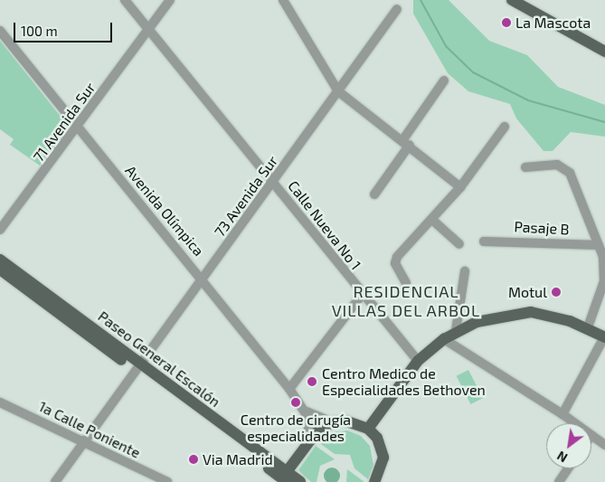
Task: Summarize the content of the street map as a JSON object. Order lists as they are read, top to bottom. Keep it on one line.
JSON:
{"streets":{"main road":["Paseo General Escalón"],"street":["71 Avenida Sur","73 Avenida Sur","Avenida Olímpica","Calle Nueva No 1","Pasaje B","1a Calle Poniente"]},"crossings":[["71 Avenida Sur","Avenida Olímpica"],["71 Avenida Sur","Calle Nueva No 1"],["73 Avenida Sur","Avenida Olímpica"],["73 Avenida Sur","Calle Nueva No 1"],["73 Avenida Sur","Paseo General Escalón"],["73 Avenida Sur","1a Calle Poniente"]],"districts":["RESIDENCIAL VILLAS DEL ARBOL"],"places":["La Mascota","Motul","Centro Medico de Especialidades Bethoven","Centro de cirugía especialidades","Via Madrid"],"scale_bar":"100 m","north":"bottom left"}
